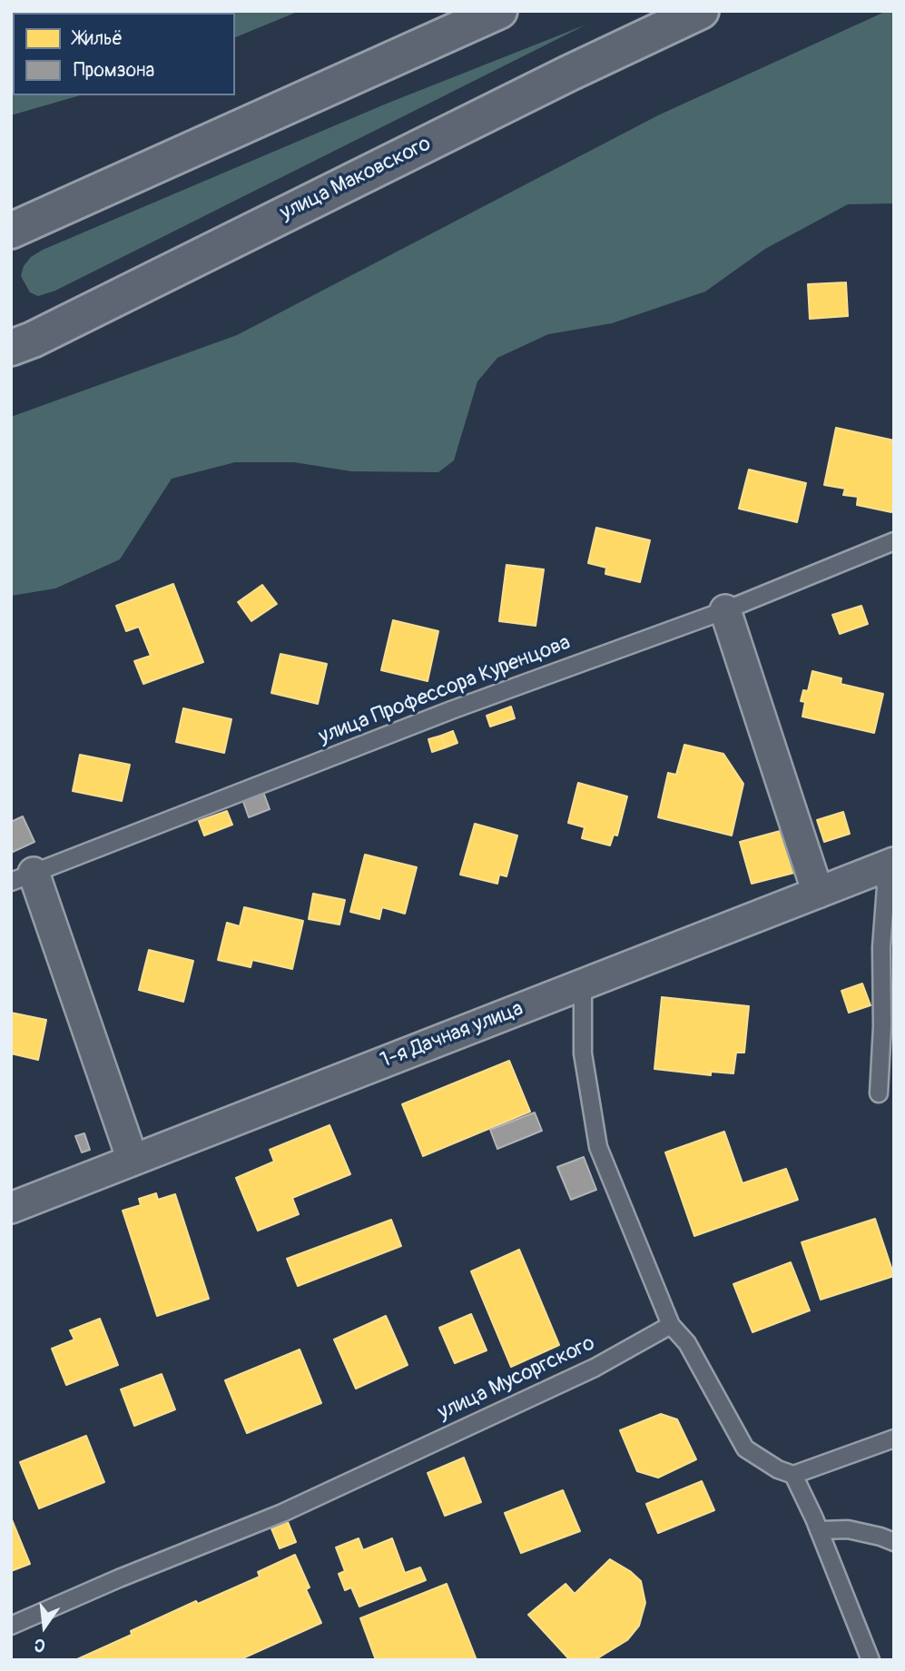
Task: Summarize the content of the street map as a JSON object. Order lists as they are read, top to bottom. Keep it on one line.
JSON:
{"streets":{"highway":["улица Маковского"],"street":["1-я Дачная улица"],"lane":["улица Профессора Куренцова","улица Мусоргского"]},"legend":["Жильё","Промзона"],"north":"bottom"}
